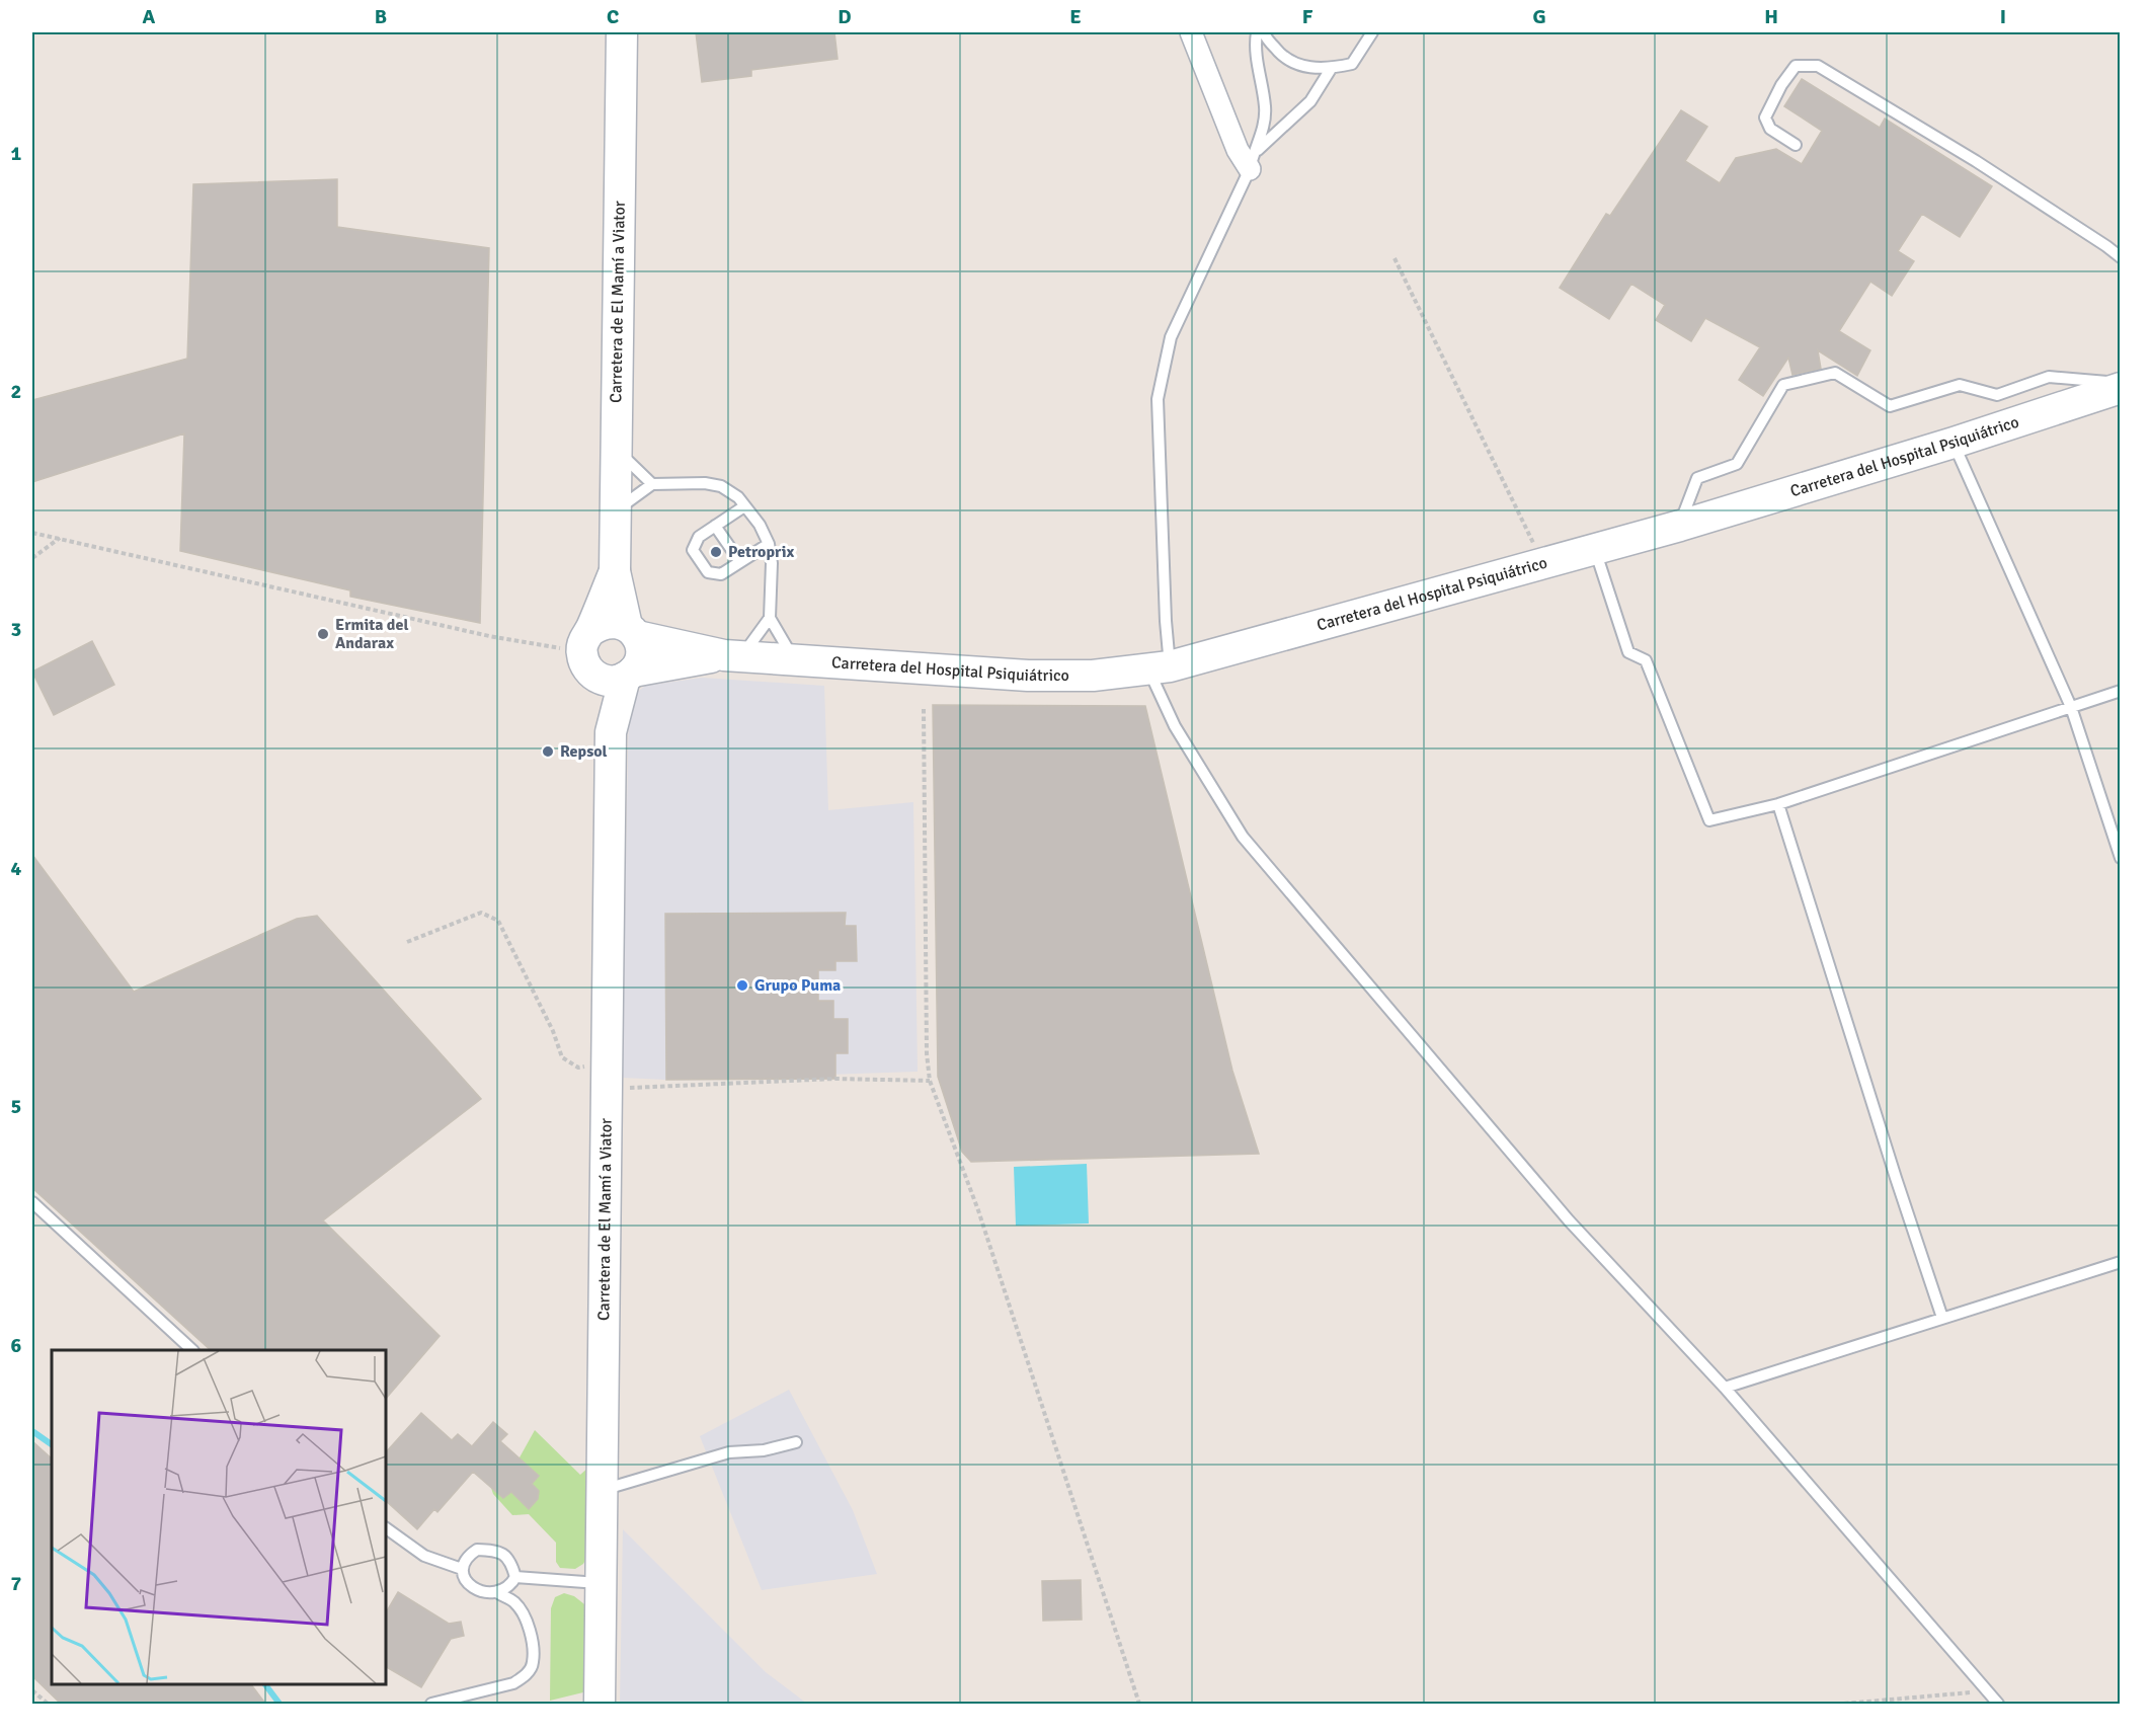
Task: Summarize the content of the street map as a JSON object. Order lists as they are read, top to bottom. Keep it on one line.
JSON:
{"streets":{"street":["Carretera de El Mamí a Viator","Carretera del Hospital Psiquiátrico"]},"places":["Petroprix","Ermita del Andarax","Repsol","Grupo Puma"],"grid":{"columns":["A","B","C","D","E","F","G","H","I"],"rows":["1","2","3","4","5","6","7"]}}
